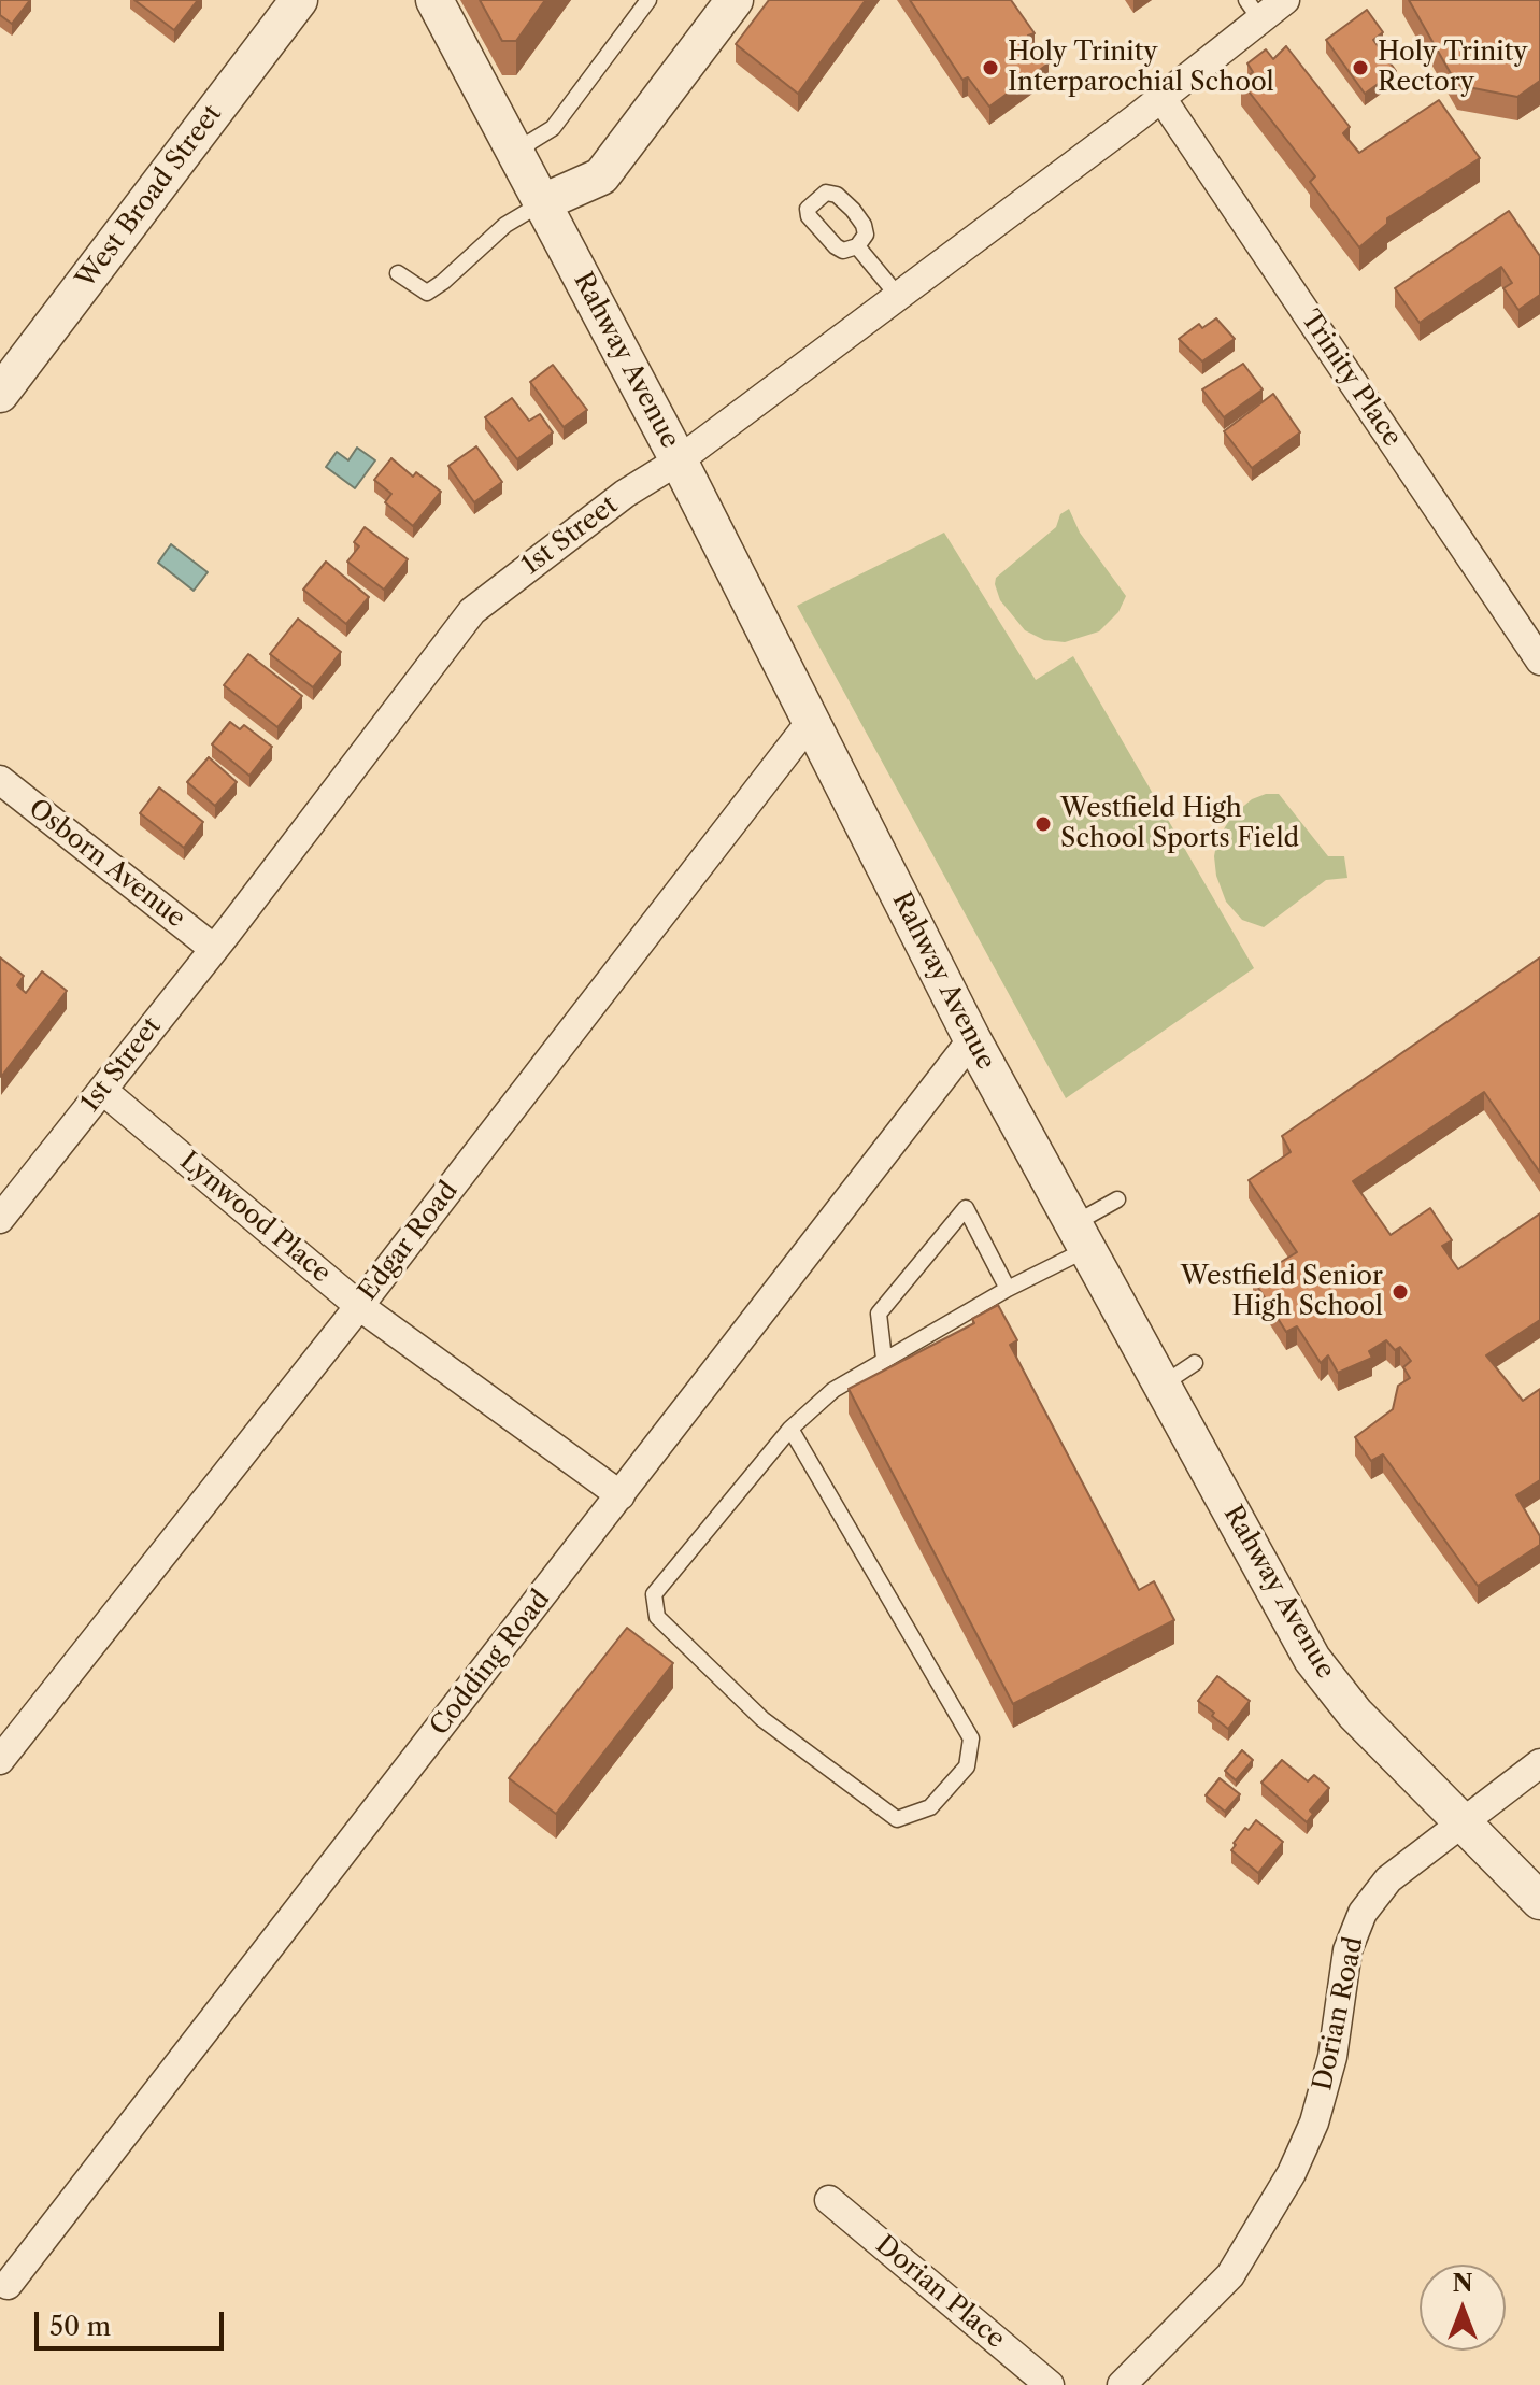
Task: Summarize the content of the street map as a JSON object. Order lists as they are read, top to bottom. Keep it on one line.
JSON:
{"streets":{"street":["West Broad Street","Rahway Avenue","Trinity Place","1st Street","Osborn Avenue","Lynwood Place","Edgar Road","Codding Road","Dorian Road","Dorian Place"]},"crossings":[["Rahway Avenue","1st Street"],["Rahway Avenue","Edgar Road"],["Rahway Avenue","Codding Road"],["Rahway Avenue","Dorian Road"],["Trinity Place","1st Street"],["1st Street","Osborn Avenue"],["1st Street","Lynwood Place"],["Lynwood Place","Edgar Road"],["Lynwood Place","Codding Road"]],"places":["Holy Trinity Interparochial School","Holy Trinity Rectory","Westfield High School Sports Field","Westfield Senior High School"],"scale_bar":"50 m","north":"top"}
